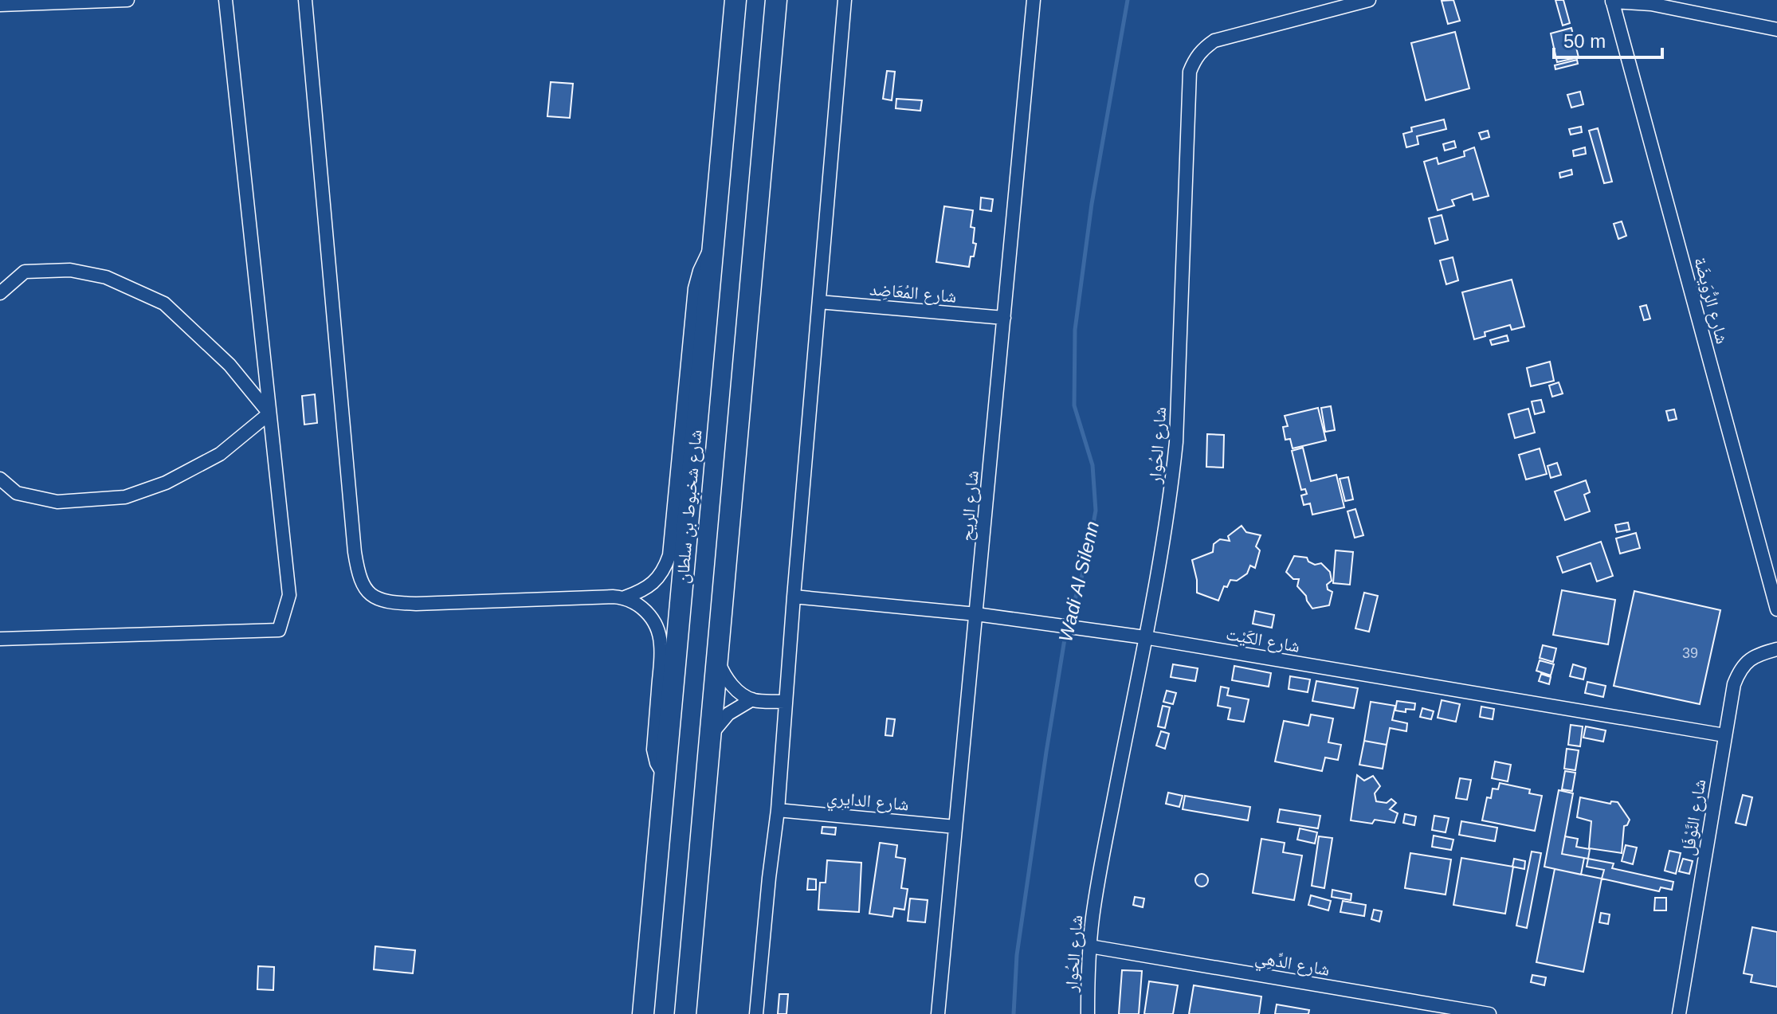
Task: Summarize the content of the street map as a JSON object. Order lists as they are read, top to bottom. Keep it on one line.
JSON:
{"streets":{"main road":["شارع شخبوط بن سلطان"],"street":["شارع المُعَاضِد","شارع الرُّوَيضَة","شارع الحُوار","شارع الريح","شارع الكَيْت","شارع الدايري","شارع النَّوْفَل","شارع الدِّهِي"]},"crossings":[["شارع المُعَاضِد","شارع الريح"],["شارع الحُوار","شارع الكَيْت"],["شارع الحُوار","شارع الدِّهِي"],["شارع الريح","شارع الكَيْت"],["شارع الريح","شارع الدايري"],["شارع الكَيْت","شارع النَّوْفَل"]],"water":["Wadi Al Silenn"],"house_numbers":["39"],"scale_bar":"50 m"}
